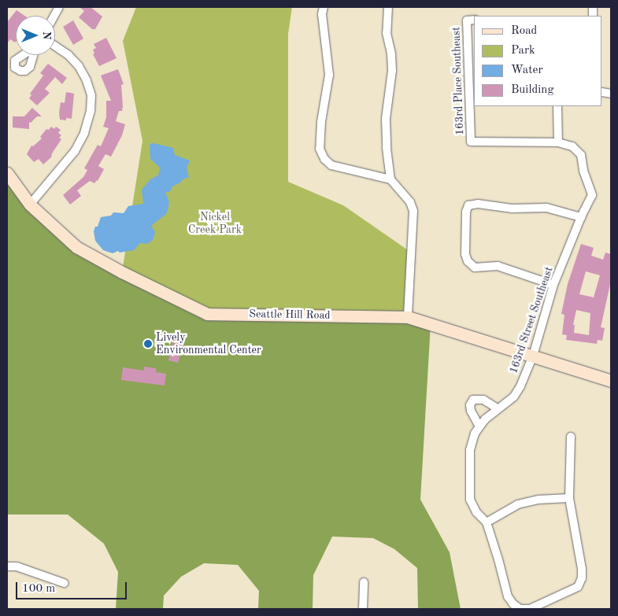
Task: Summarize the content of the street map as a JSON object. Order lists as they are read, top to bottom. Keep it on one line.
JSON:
{"streets":{"street":["163rd Place Southeast","Seattle Hill Road","163rd Street Southeast"]},"crossings":[["163rd Place Southeast","163rd Street Southeast"],["Seattle Hill Road","163rd Street Southeast"]],"parks":["Nickel Creek Park"],"places":["Lively Environmental Center"],"legend":["Road","Park","Water","Building"],"scale_bar":"100 m","north":"right"}
